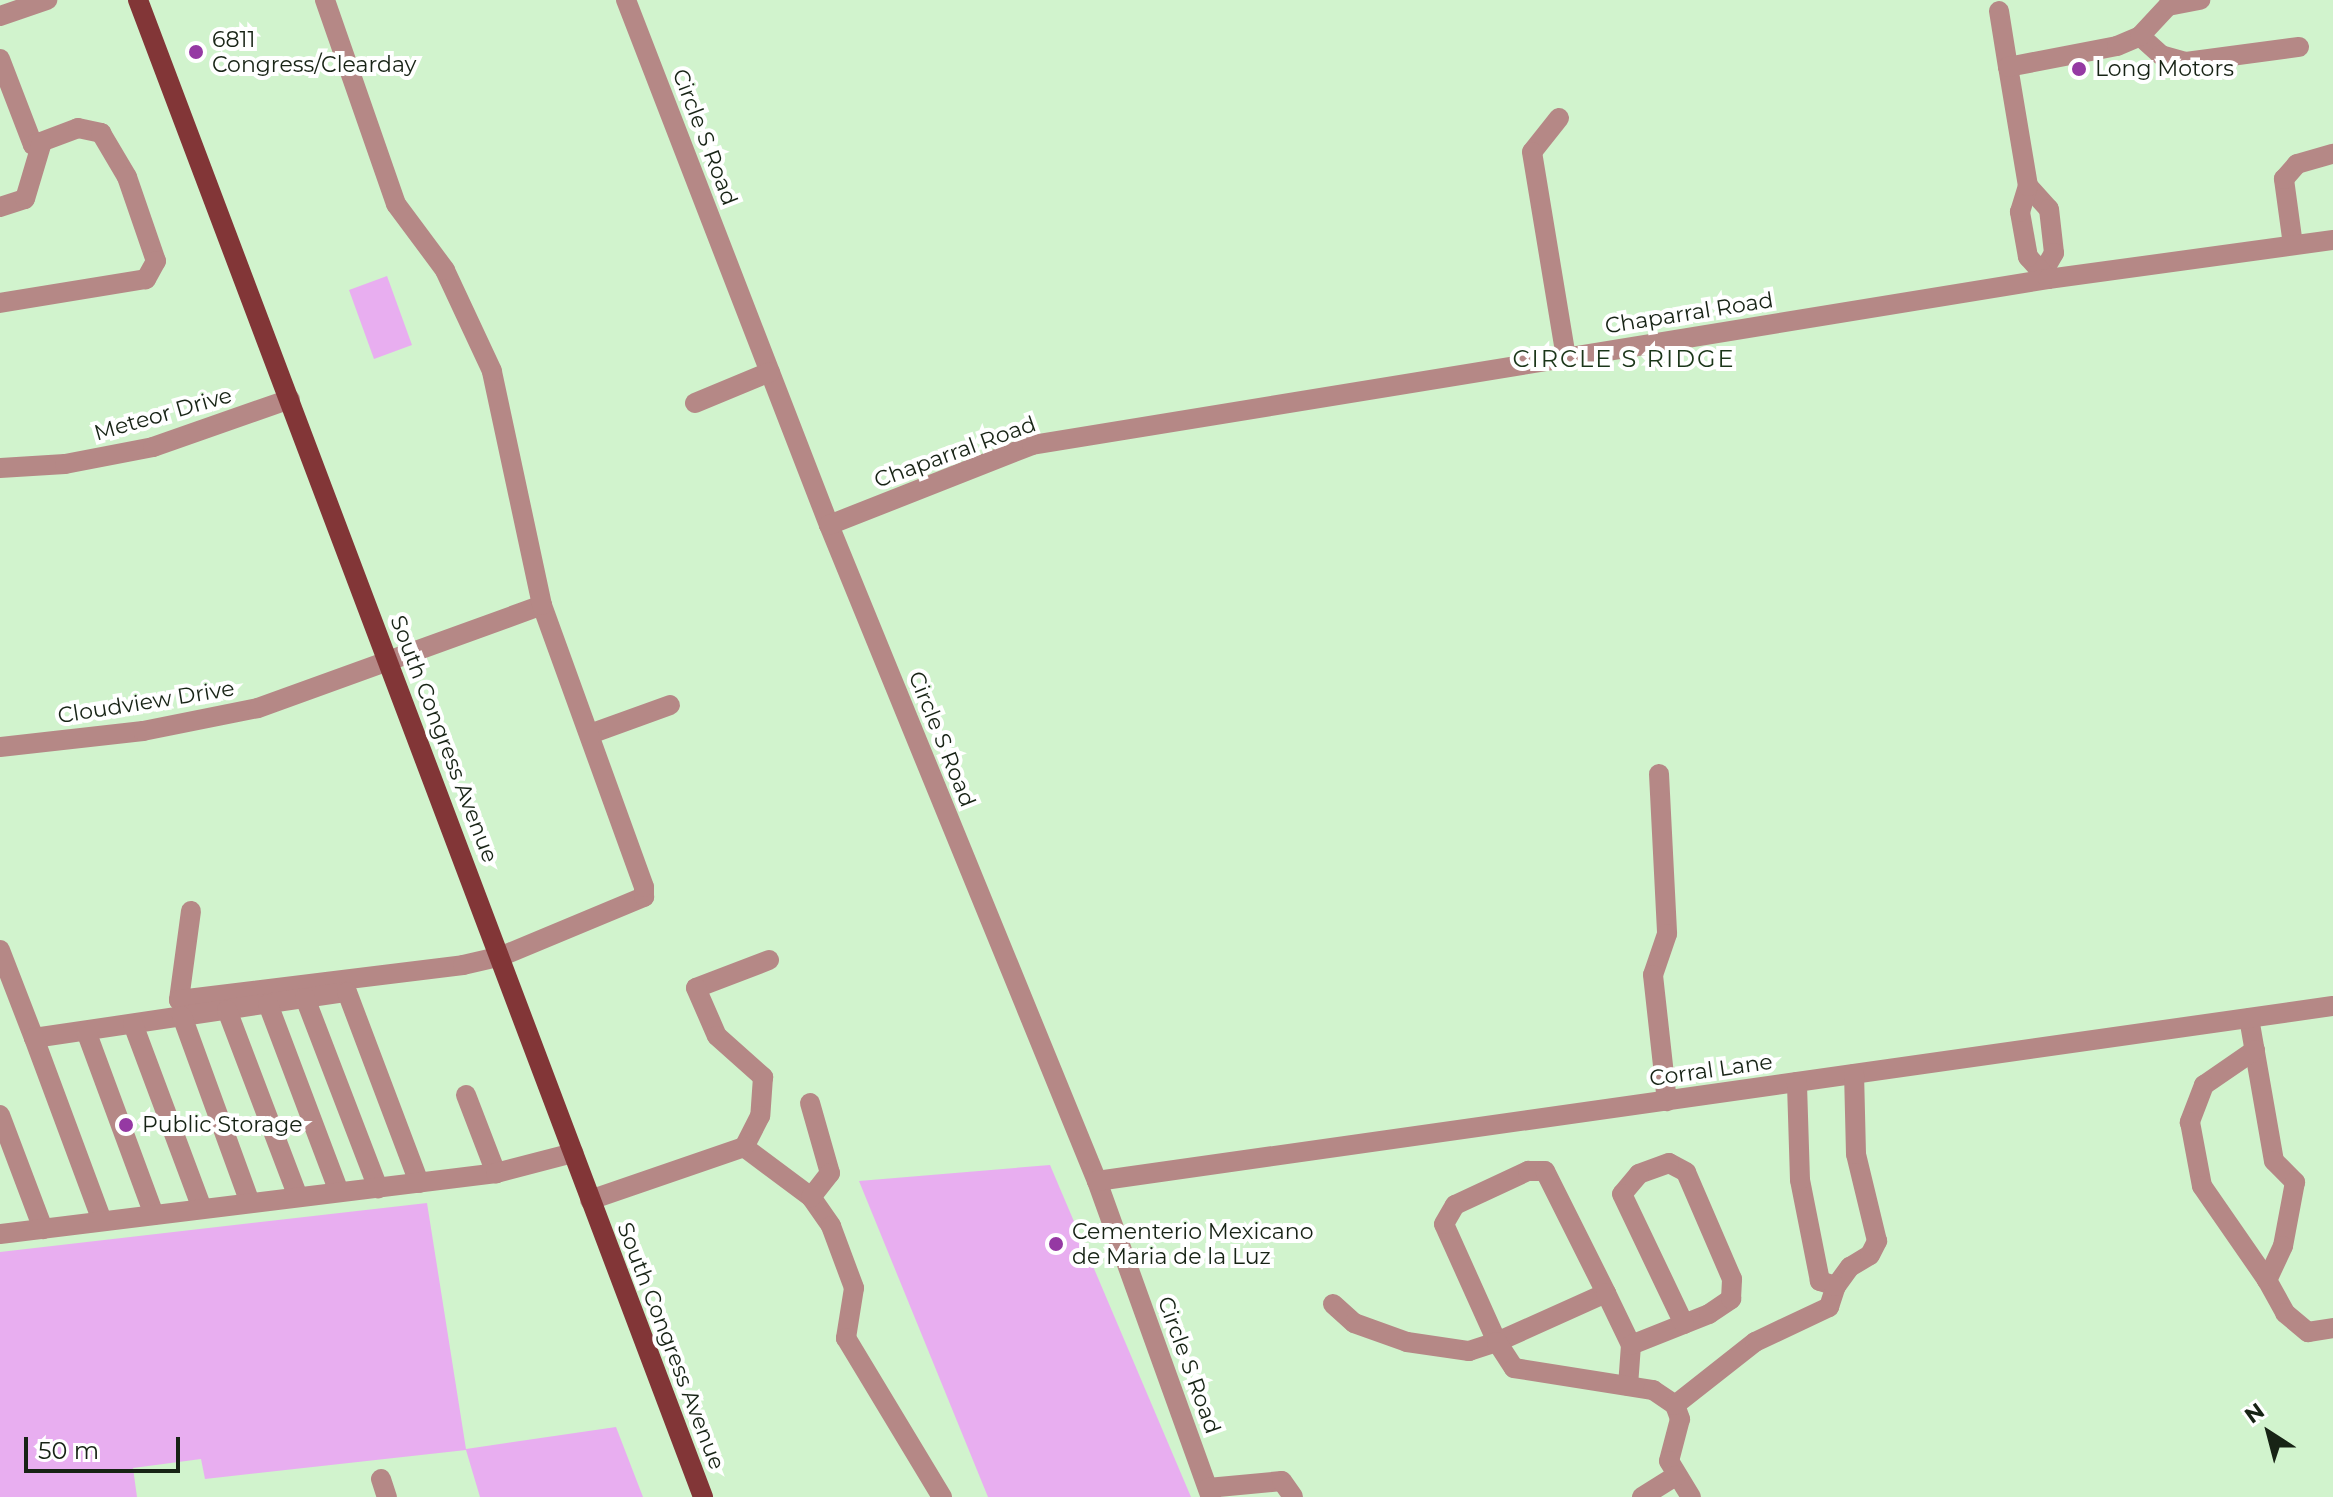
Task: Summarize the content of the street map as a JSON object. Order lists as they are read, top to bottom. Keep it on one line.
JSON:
{"streets":{"main road":["South Congress Avenue"],"street":["Circle S Road","Chaparral Road","Meteor Drive","Cloudview Drive","Corral Lane"]},"crossings":[["Circle S Road","Chaparral Road"],["Circle S Road","Corral Lane"],["Meteor Drive","South Congress Avenue"],["Cloudview Drive","South Congress Avenue"]],"districts":["CIRCLE S RIDGE"],"places":["6811 Congress/Clearday","Long Motors","Public Storage","Cementerio Mexicano de Maria de la Luz"],"scale_bar":"50 m","north":"top left"}
